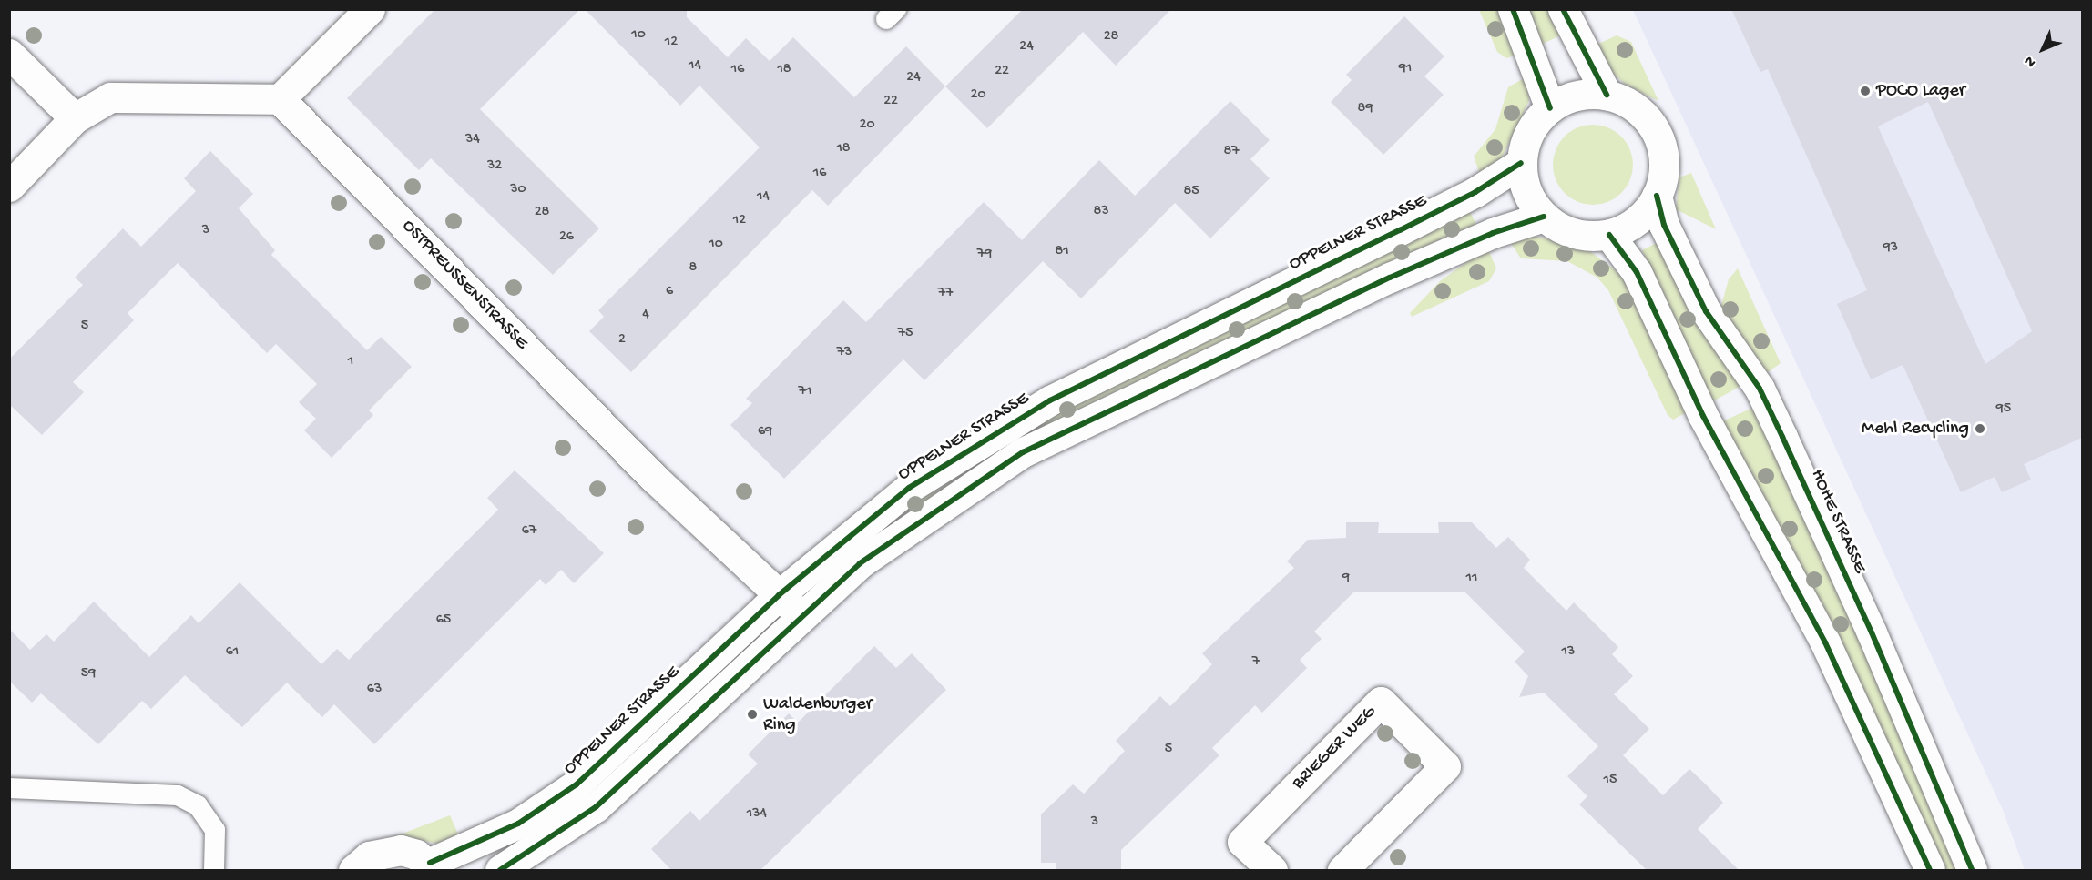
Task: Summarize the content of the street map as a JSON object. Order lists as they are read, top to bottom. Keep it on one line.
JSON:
{"streets":{"street":["OPPELNER STRASSE","OSTPREUSSENSTRASSE","HOHE STRASSE","BRIEGER WEG"]},"crossings":[["OPPELNER STRASSE","OSTPREUSSENSTRASSE"],["OPPELNER STRASSE","HOHE STRASSE"]],"places":["POCO Lager","Mehl Recycling","Waldenburger Ring"],"house_numbers":["10","28","12","24","14","91","16","18","22","24","20","22","89","20","34","18","87","32","16","30","85","14","83","28","12","3","26","10","93","81","79","8","6","77","4","5","75","2","73","1","71","95","69","67","9","11","65","61","13","7","59","63","5","15","134","3"],"north":"bottom left"}
